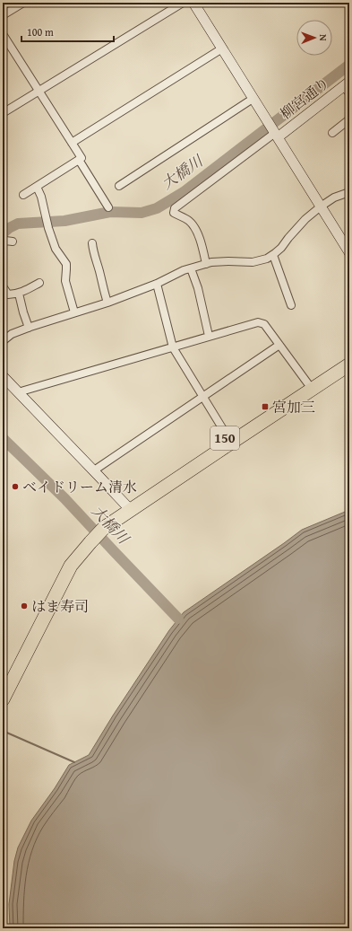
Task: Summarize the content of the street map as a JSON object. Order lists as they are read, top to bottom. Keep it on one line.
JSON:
{"streets":{"highway":["150"],"street":["柳宮通り"]},"water":["大橋川"],"places":{"transit":["宮加三"],"other":["ベイドリーム清水","はま寿司"]},"scale_bar":"100 m","north":"right"}
